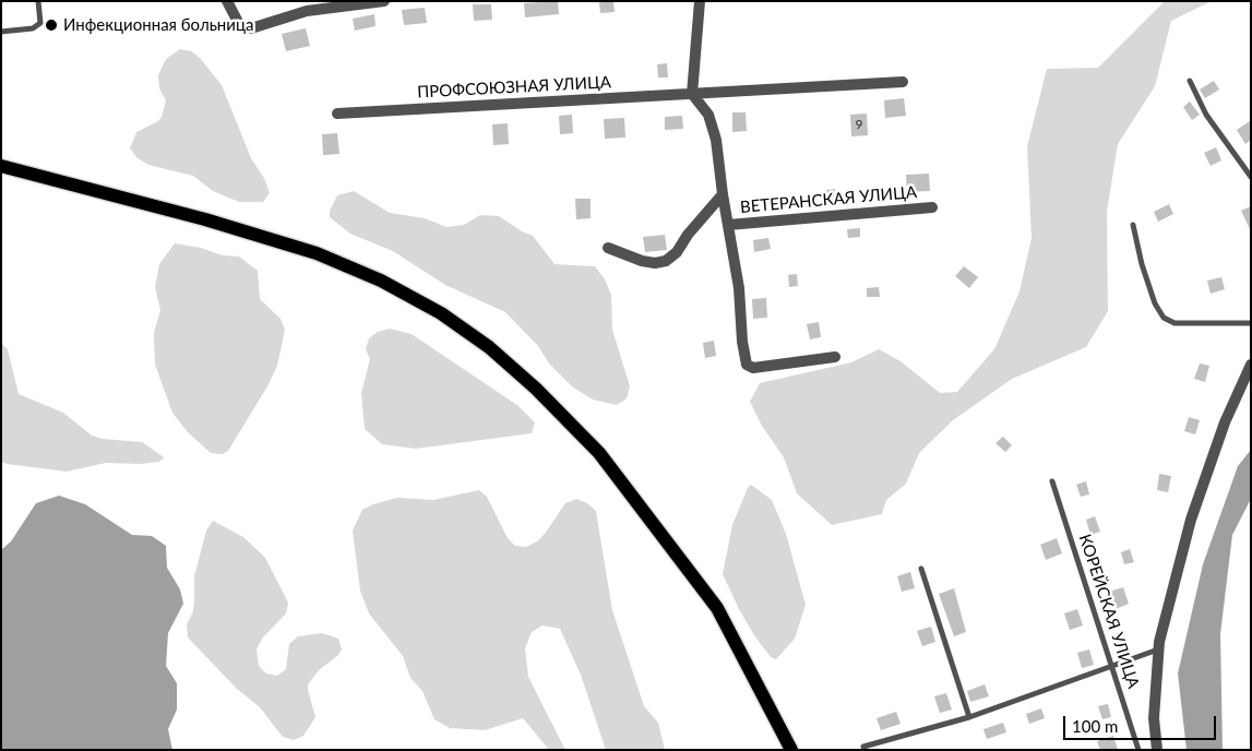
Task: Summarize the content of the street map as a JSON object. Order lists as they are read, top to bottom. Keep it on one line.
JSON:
{"streets":{"street":["ПРОФСОЮЗНАЯ УЛИЦА","ВЕТЕРАНСКАЯ УЛИЦА"],"lane":["КОРЕЙСКАЯ УЛИЦА"]},"places":["Инфекционная больница"],"house_numbers":["9"],"scale_bar":"100 m"}
